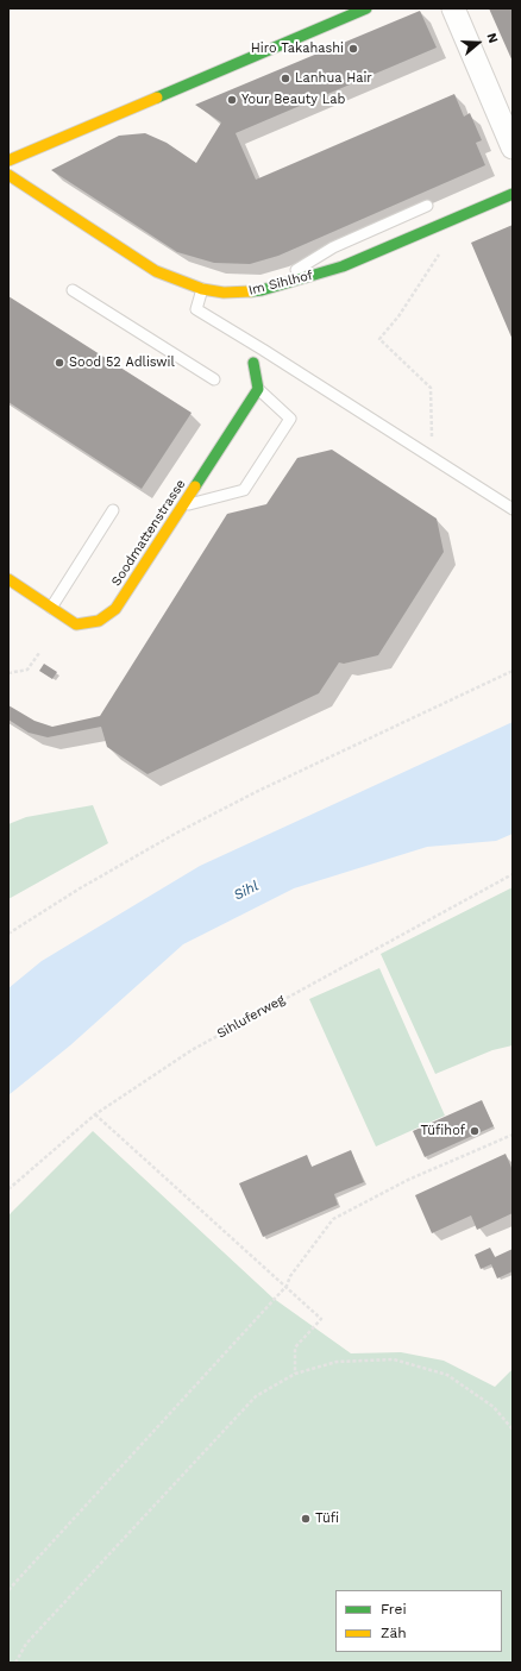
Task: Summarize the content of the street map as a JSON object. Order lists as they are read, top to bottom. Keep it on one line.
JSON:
{"streets":{"street":["Im Sihlhof","Soodmattenstrasse"],"path":["Sihluferweg"]},"water":["Sihl"],"places":["Hiro Takahashi","Lanhua Hair","Your Beauty Lab","Sood 52 Adliswil","Tüfihof","Tüfi"],"legend":["Frei","Zäh"],"north":"right"}
